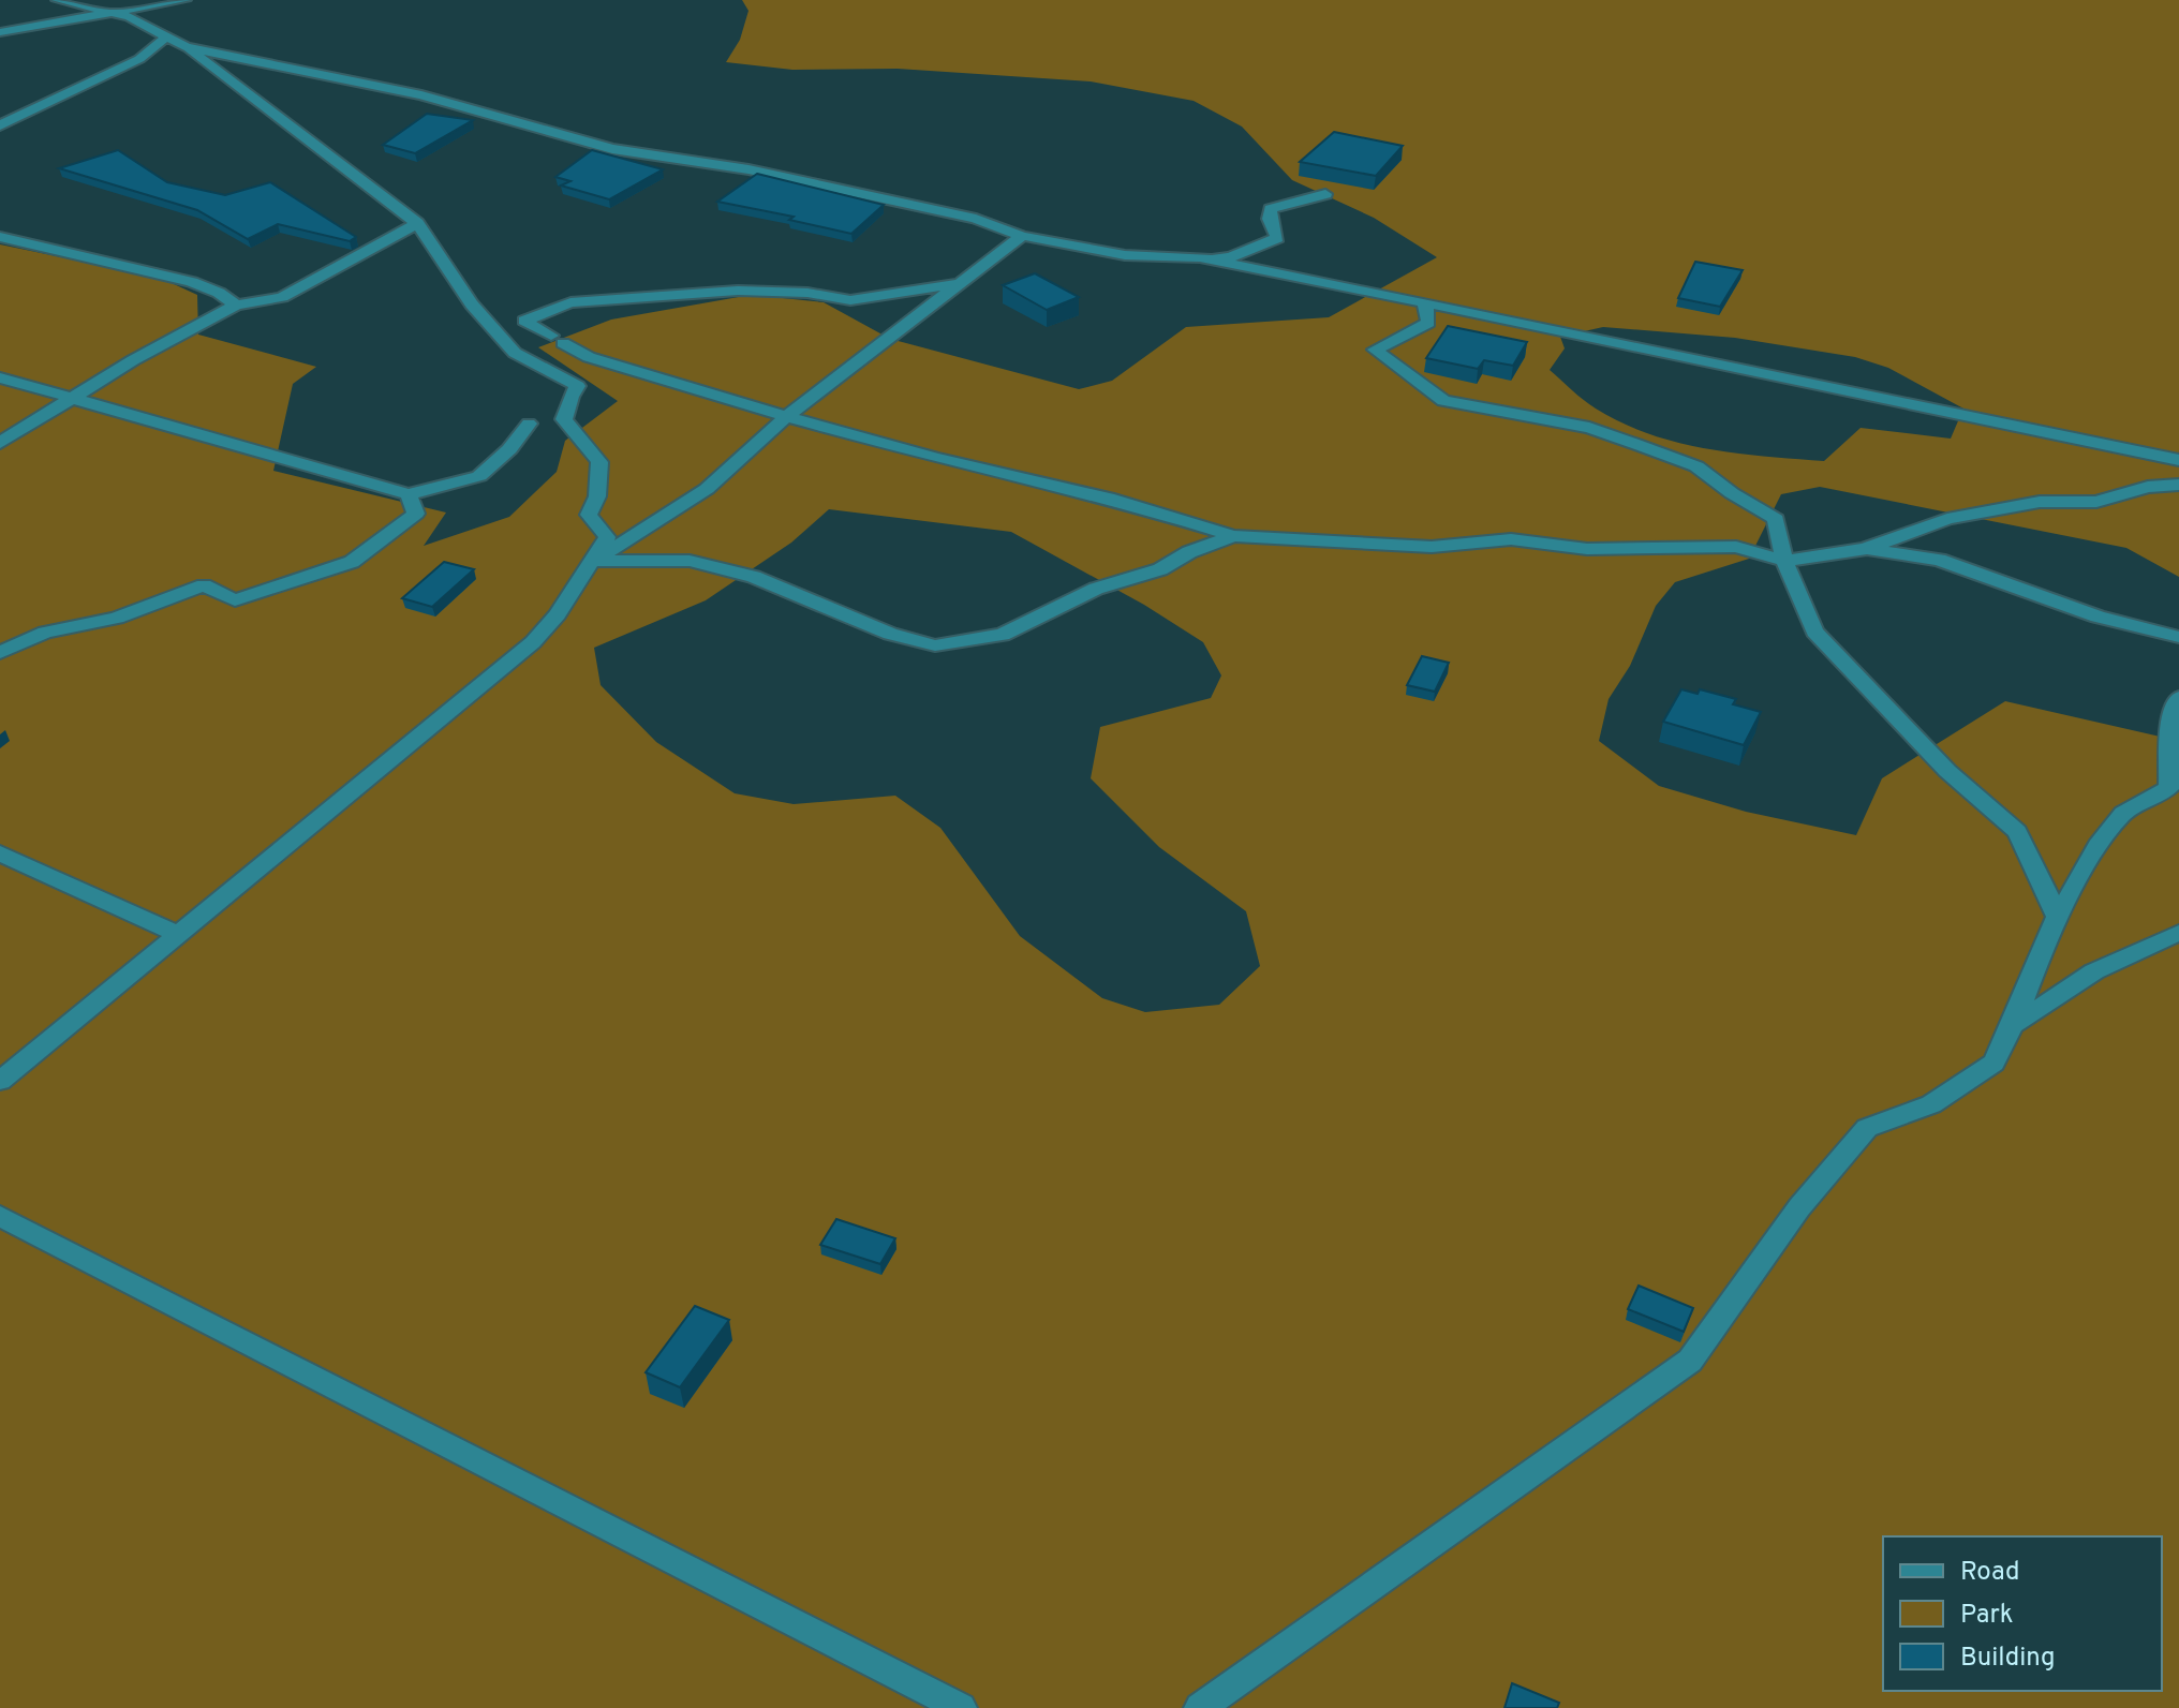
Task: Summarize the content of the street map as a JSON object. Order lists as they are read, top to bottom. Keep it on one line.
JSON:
{"legend":["Road","Park","Building"]}
